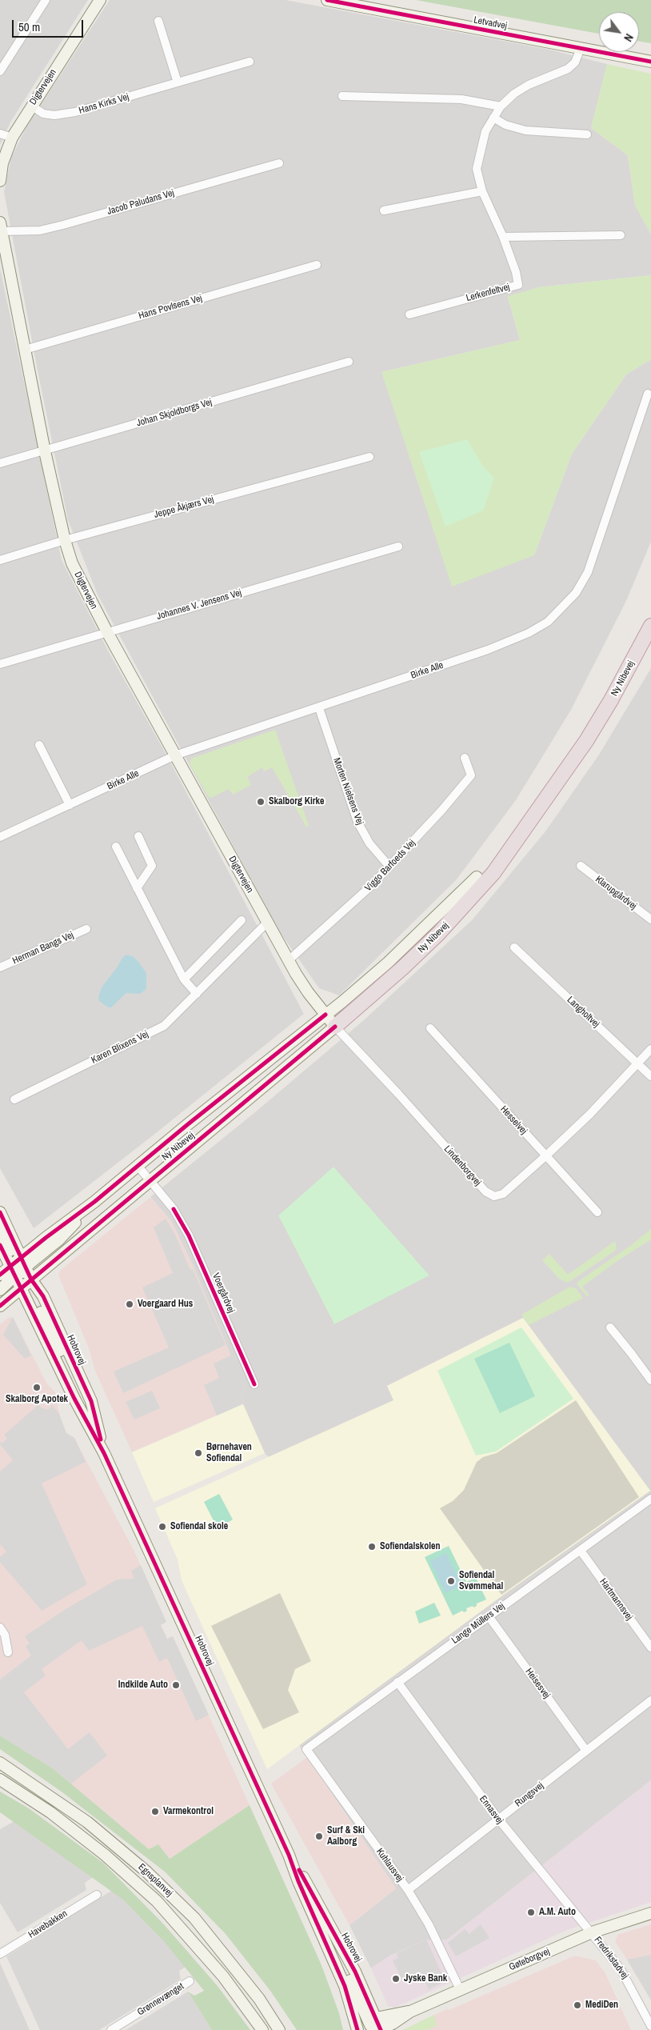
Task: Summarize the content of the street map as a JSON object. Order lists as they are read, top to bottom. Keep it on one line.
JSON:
{"streets":{"highway":["Ny Nibevej"],"main road":["Letvadvej","Digtervejen","Hobrovej","Egnsplanvej","Gøteborgvej"],"street":["Hans Kirks Vej","Jacob Paludans Vej","Lerkenfeltvej","Hans Povlsens Vej","Johan Skjoldborgs Vej","Jeppe Åkjærs Vej","Johannes V. Jensens Vej","Birke Alle","Morten Nielsens Vej","Viggo Barfoeds Vej","Klarupgårdvej","Herman Bangs Vej","Langholtvej","Karen Blixens Vej","Hesselvej","Lindenborgvej","Voergårdvej","Hartmannsvej","Lange Müllers Vej","Heisesvej","Rungsvej","Ennasvej","Kuhlausvej","Havebakken","Fredrikstadvej","Grønnevænget"]},"crossings":[["Letvadvej","Lerkenfeltvej"],["Digtervejen","Hans Kirks Vej"],["Digtervejen","Jacob Paludans Vej"],["Digtervejen","Hans Povlsens Vej"],["Digtervejen","Johan Skjoldborgs Vej"],["Digtervejen","Jeppe Åkjærs Vej"],["Digtervejen","Johannes V. Jensens Vej"],["Digtervejen","Birke Alle"],["Digtervejen","Ny Nibevej"],["Digtervejen","Viggo Barfoeds Vej"],["Digtervejen","Karen Blixens Vej"],["Digtervejen","Lindenborgvej"],["Birke Alle","Morten Nielsens Vej"],["Ny Nibevej","Lindenborgvej"],["Ny Nibevej","Voergårdvej"],["Ny Nibevej","Hobrovej"],["Morten Nielsens Vej","Viggo Barfoeds Vej"],["Langholtvej","Lindenborgvej"],["Hesselvej","Lindenborgvej"],["Hobrovej","Gøteborgvej"],["Hartmannsvej","Lange Müllers Vej"],["Lange Müllers Vej","Heisesvej"],["Lange Müllers Vej","Ennasvej"],["Lange Müllers Vej","Kuhlausvej"],["Heisesvej","Rungsvej"],["Rungsvej","Ennasvej"],["Rungsvej","Kuhlausvej"],["Ennasvej","Fredrikstadvej"],["Ennasvej","Gøteborgvej"],["Kuhlausvej","Gøteborgvej"],["Fredrikstadvej","Gøteborgvej"]],"places":["Skalborg Kirke","Voergaard Hus","Skalborg Apotek","Børnehaven Sofiendal","Sofiendal skole","Sofiendalskolen","Sofiendal Svømmehal","Indkilde Auto","Varmekontrol","Surf & Ski Aalborg","A.M. Auto","Jyske Bank","MediDen"],"scale_bar":"50 m","north":"bottom right"}
